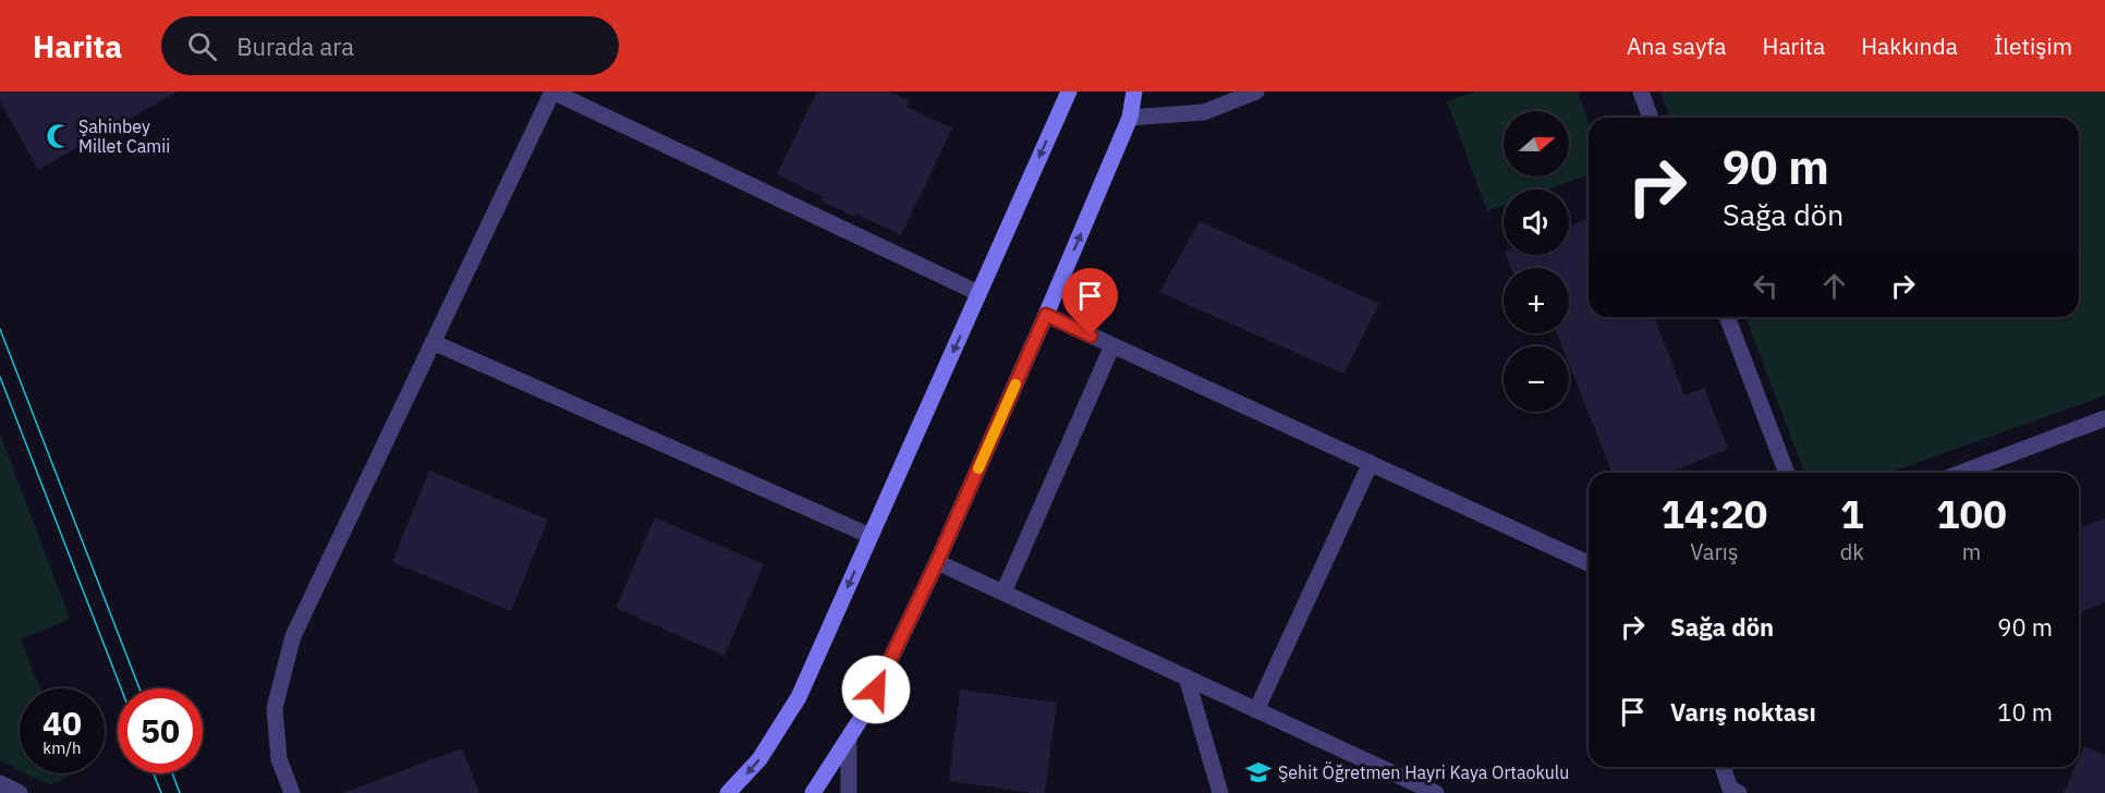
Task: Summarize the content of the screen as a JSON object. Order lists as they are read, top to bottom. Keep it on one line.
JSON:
{"places":{"mosque":["Şahinbey Millet Camii"],"school or university":["Şehit Öğretmen Hayri Kaya Ortaokulu"]},"north":"right","page":{"header":"Harita","search":"Burada ara","nav":["Ana sayfa","Harita","Hakkında","İletişim"],"map_buttons":["+","−"],"turn":["90 m","Sağa dön"],"eta":["14:20","Varış","1","dk","100","m"],"list":[{"name":"Sağa dön","value":"90 m"},{"name":"Varış noktası","value":"10 m"}],"speed":"40 km/h","limit":"50"}}
